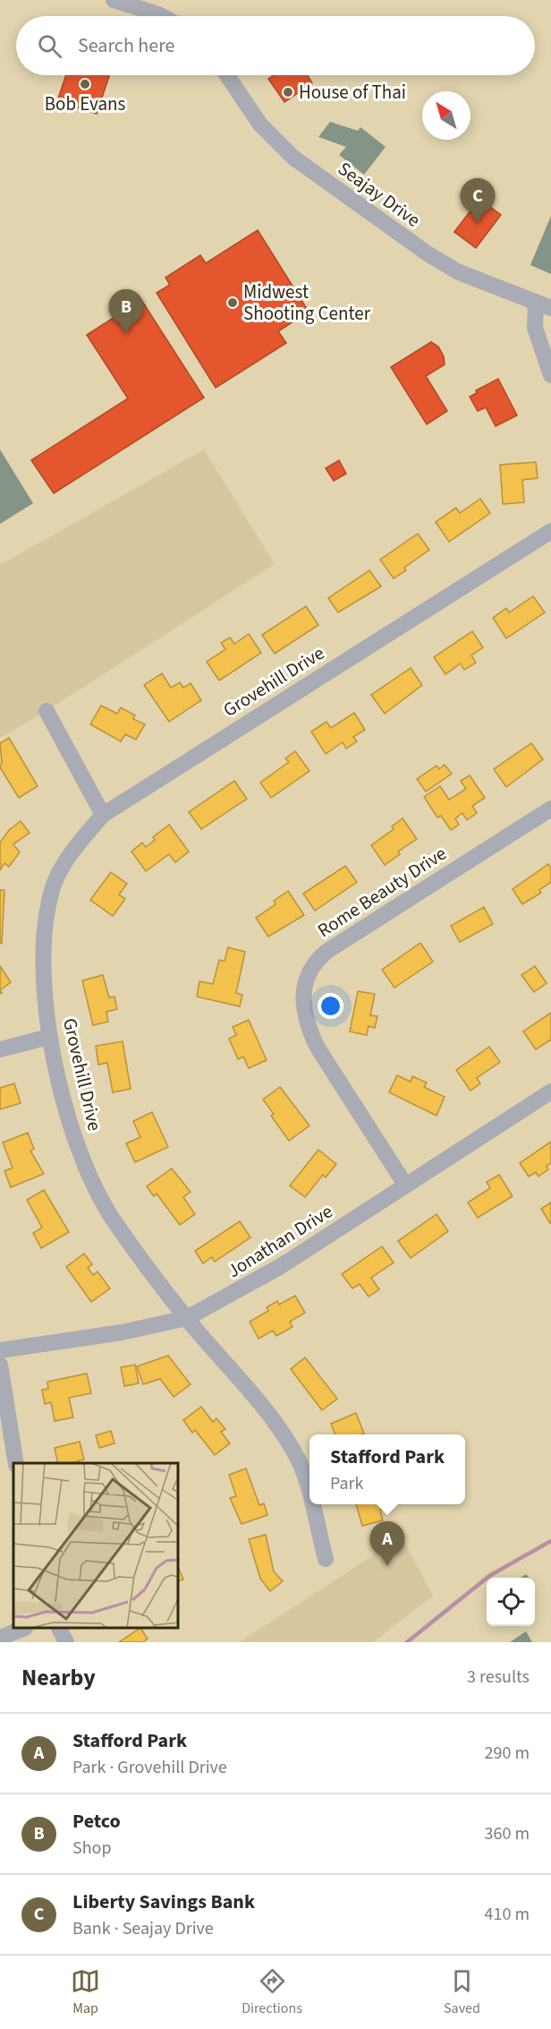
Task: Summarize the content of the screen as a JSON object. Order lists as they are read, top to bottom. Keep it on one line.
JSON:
{"streets":{"street":["Seajay Drive","Grovehill Drive","Rome Beauty Drive","Jonathan Drive"]},"crossings":[["Grovehill Drive","Jonathan Drive"],["Rome Beauty Drive","Jonathan Drive"]],"places":["Bob Evans","House of Thai","Midwest Shooting Center"],"north":"top left","page":{"search":"Search here","pins":["C","B","A"],"popup":["Stafford Park","Park"],"heading":["Nearby","3 results"],"list":[{"mark":"A","name":"Stafford Park","note":"Park · Grovehill Drive","value":"290 m"},{"mark":"B","name":"Petco","note":"Shop","value":"360 m"},{"mark":"C","name":"Liberty Savings Bank","note":"Bank · Seajay Drive","value":"410 m"}],"nav":["Map","Directions","Saved"]}}
